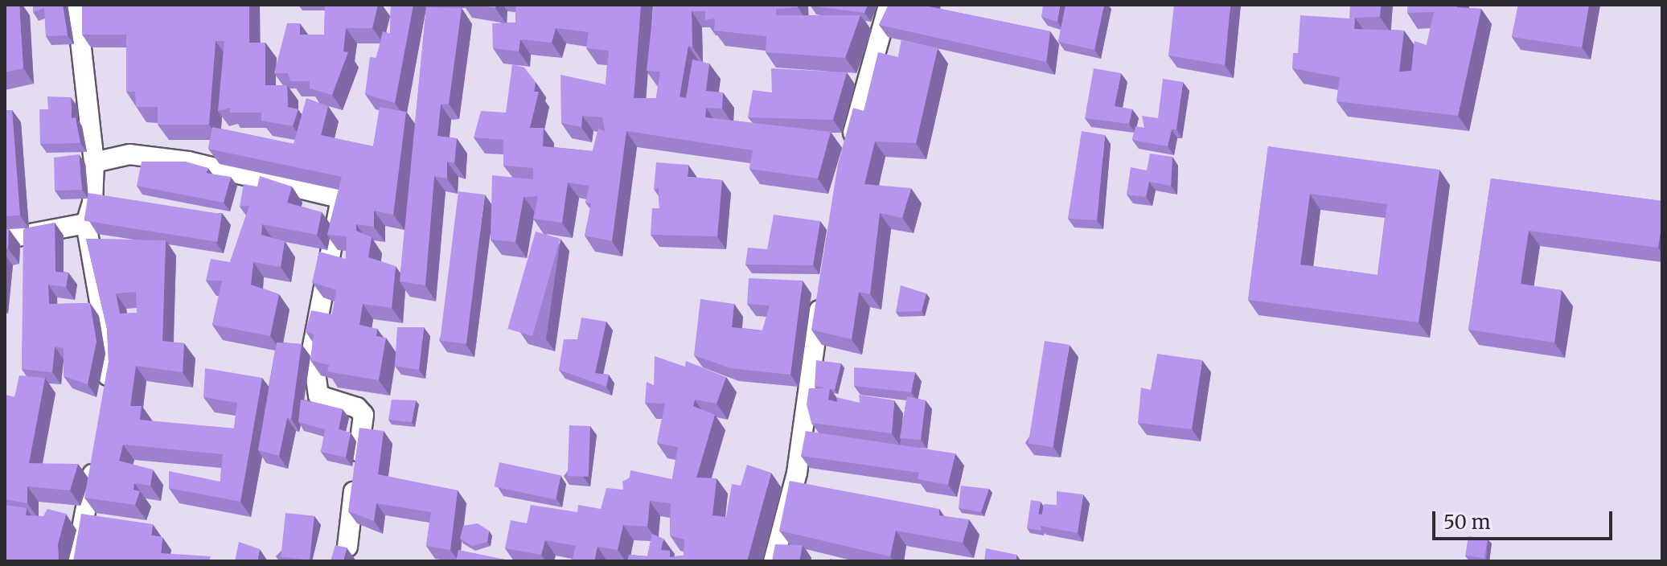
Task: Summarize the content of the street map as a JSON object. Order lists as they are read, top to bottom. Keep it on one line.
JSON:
{"scale_bar":"50 m"}
